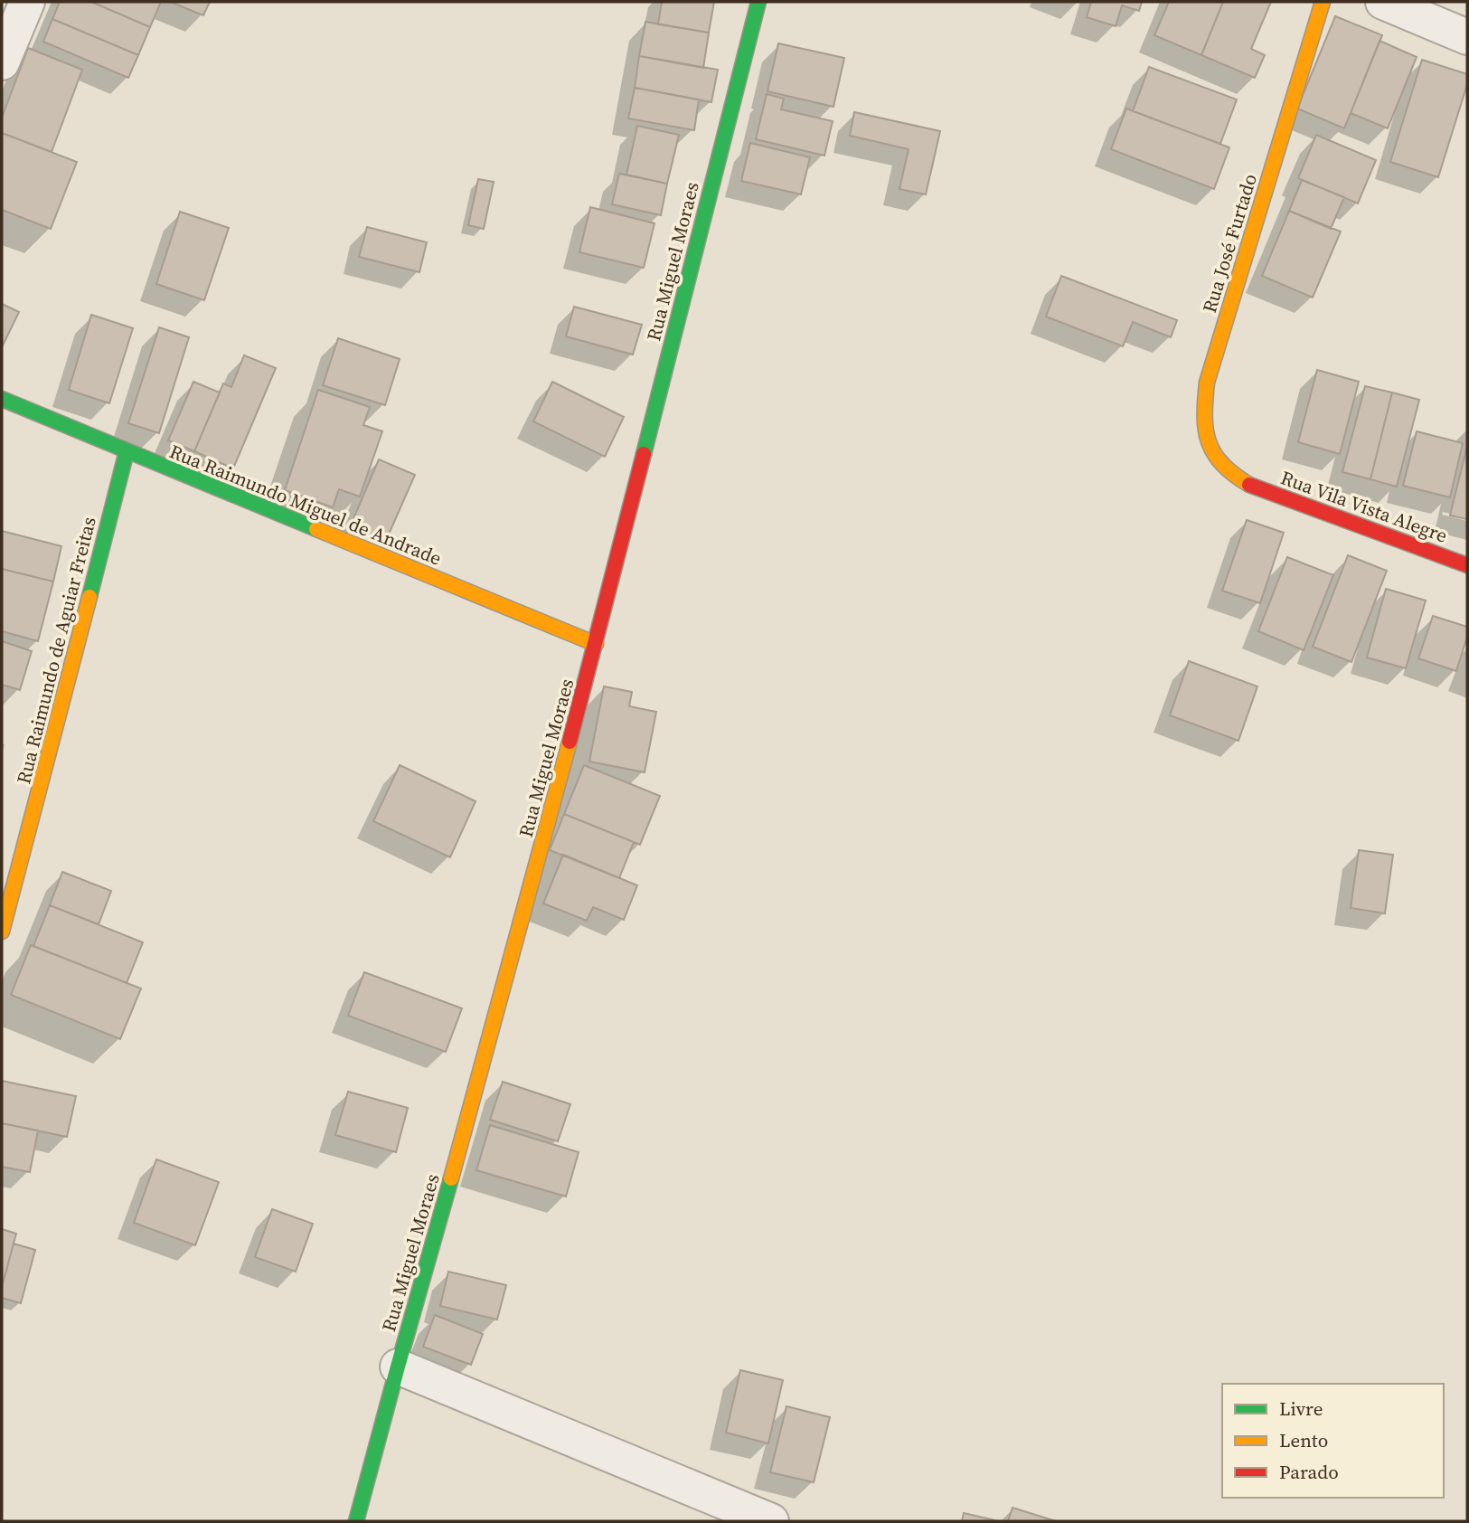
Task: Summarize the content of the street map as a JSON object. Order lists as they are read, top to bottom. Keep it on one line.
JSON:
{"streets":{"street":["Rua José Furtado","Rua Miguel Moraes","Rua Raimundo Miguel de Andrade","Rua Vila Vista Alegre","Rua Raimundo de Aguiar Freitas"]},"crossings":[["Rua José Furtado","Rua Vila Vista Alegre"],["Rua Miguel Moraes","Rua Raimundo Miguel de Andrade"],["Rua Raimundo Miguel de Andrade","Rua Raimundo de Aguiar Freitas"]],"legend":["Livre","Lento","Parado"]}
